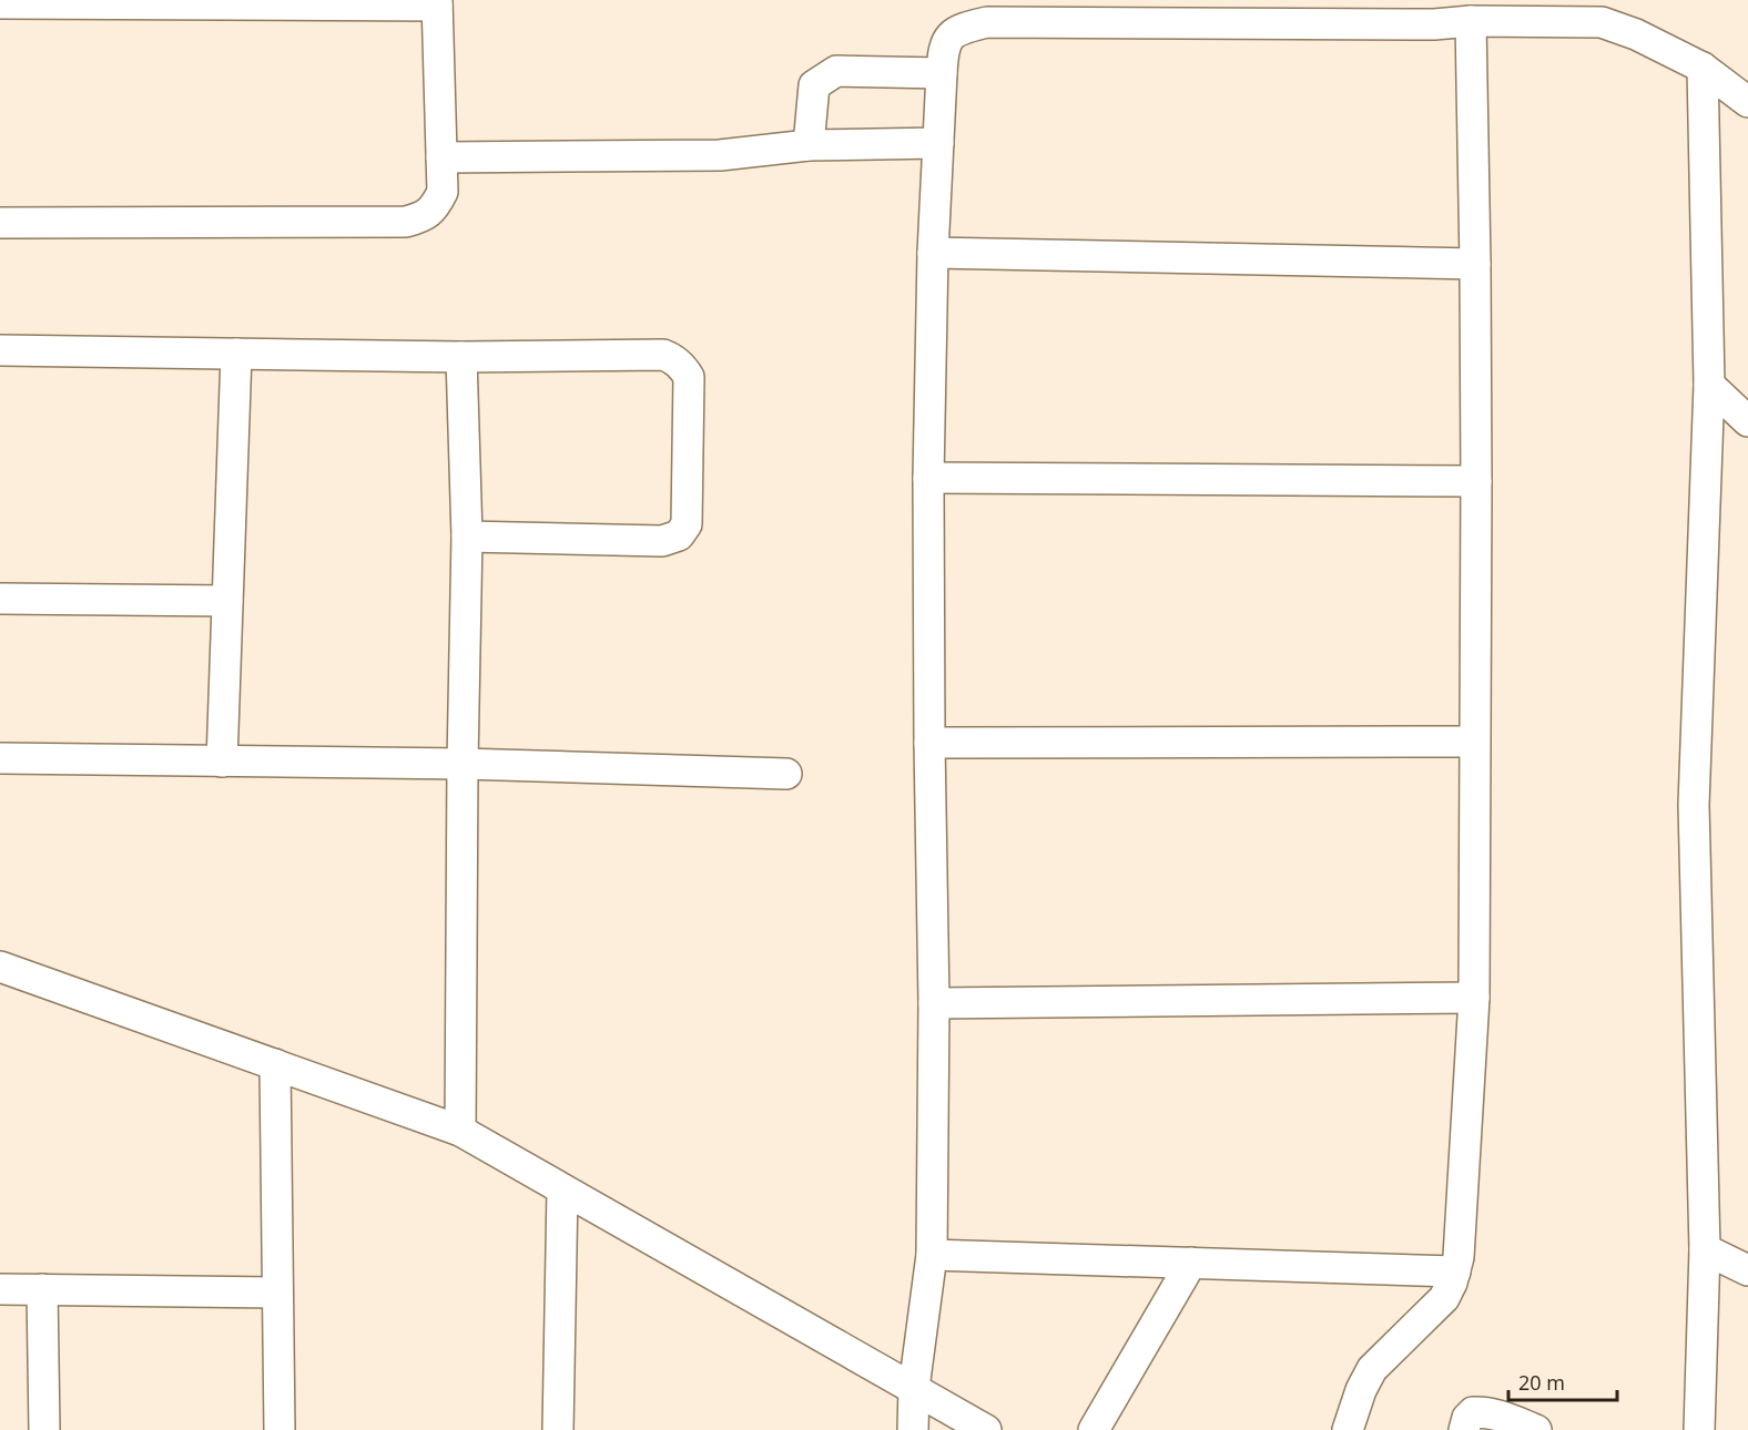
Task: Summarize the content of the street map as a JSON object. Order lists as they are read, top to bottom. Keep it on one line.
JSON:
{"scale_bar":"20 m"}
